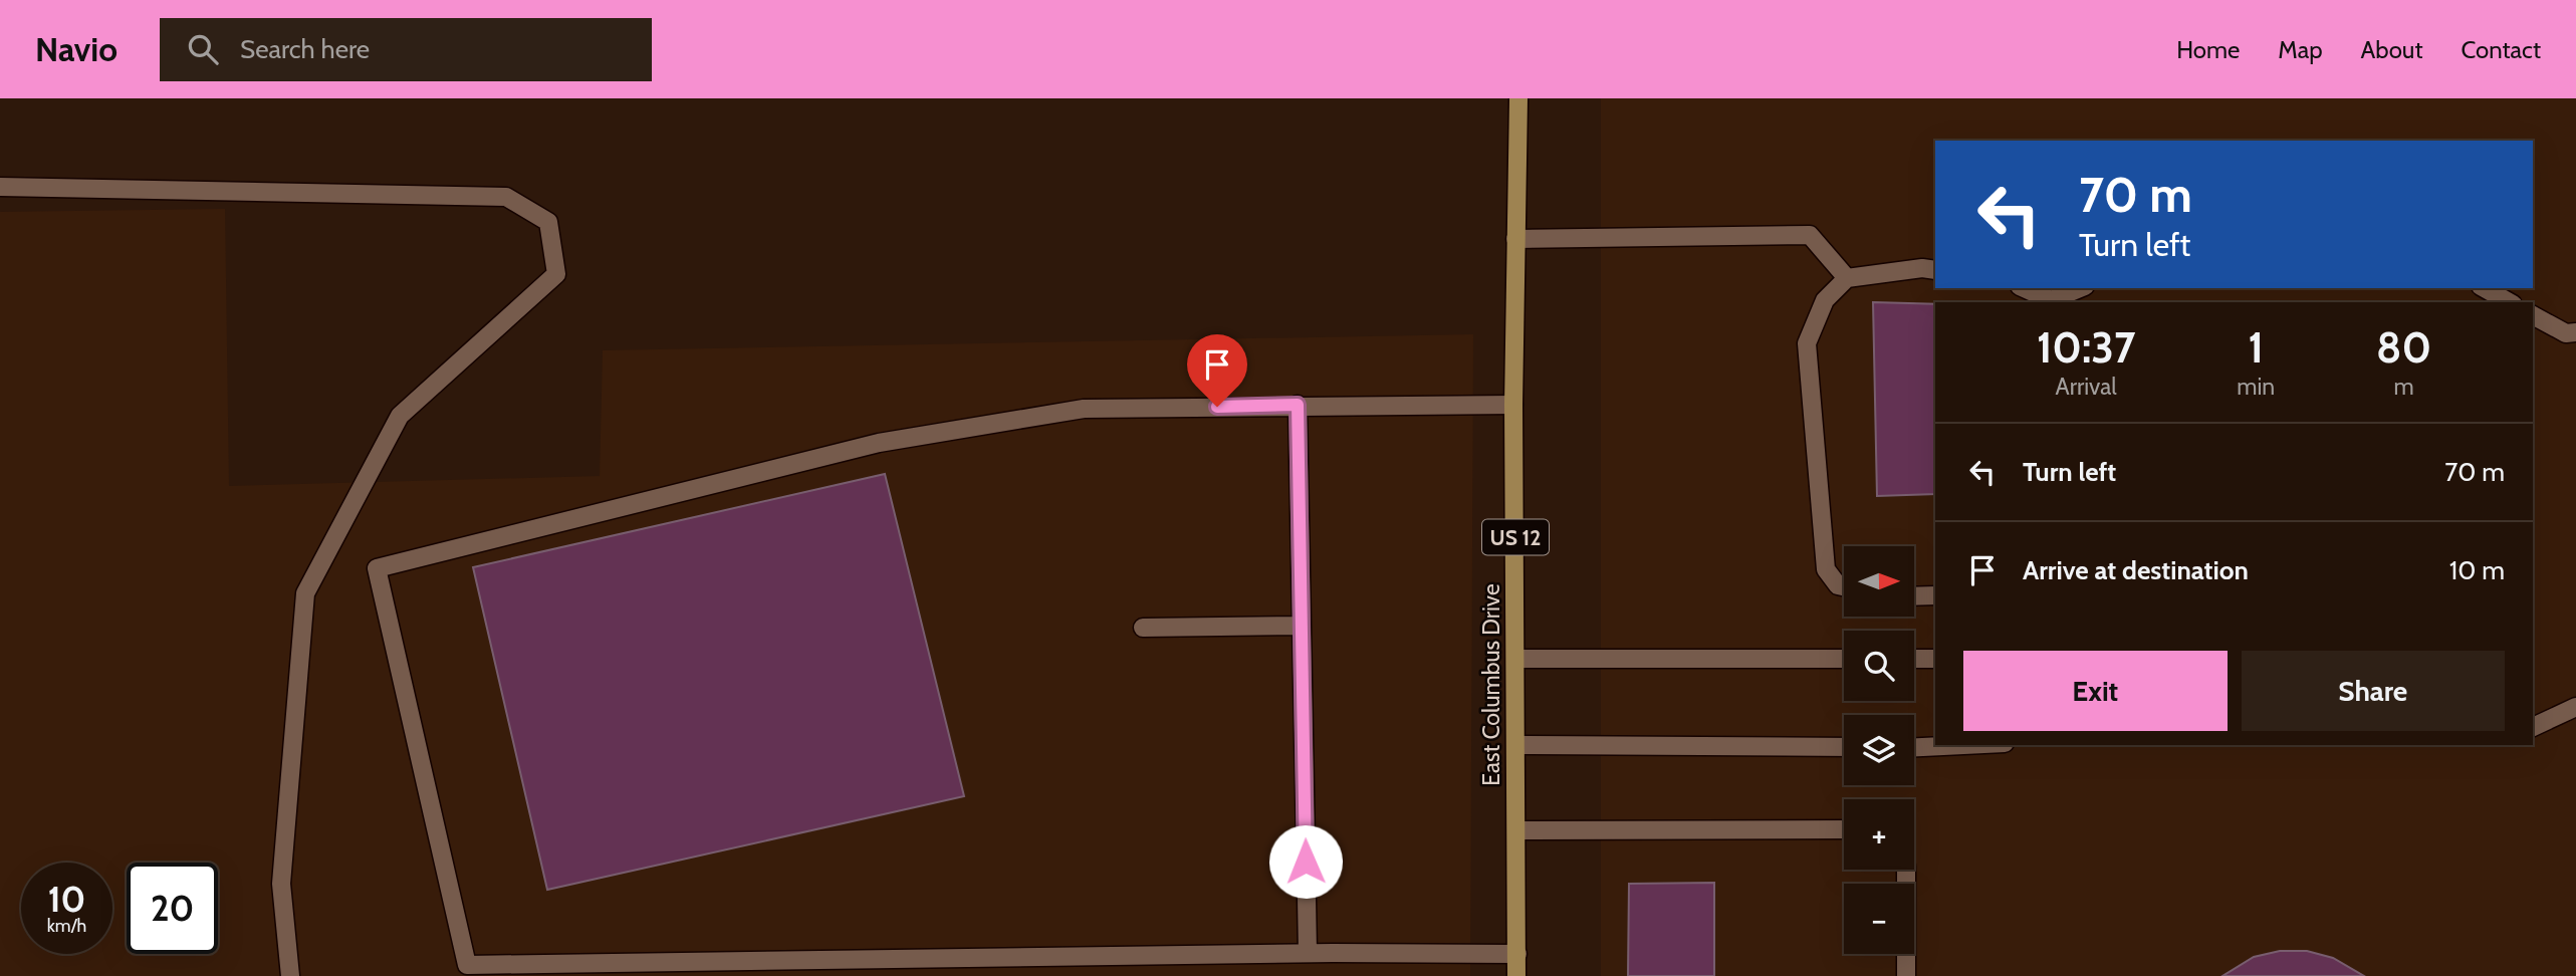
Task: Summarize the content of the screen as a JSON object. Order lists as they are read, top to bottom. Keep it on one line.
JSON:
{"streets":{"main road":["US 12","East Columbus Drive"]},"north":"right","page":{"header":"Navio","search":"Search here","nav":["Home","Map","About","Contact"],"turn":["70 m","Turn left"],"eta":["10:37","Arrival","1","min","80","m"],"list":[{"name":"Turn left","value":"70 m"},{"name":"Arrive at destination","value":"10 m"}],"map_buttons":["+","−"],"buttons":["Exit","Share"],"speed":"10 km/h","limit":"20"}}
